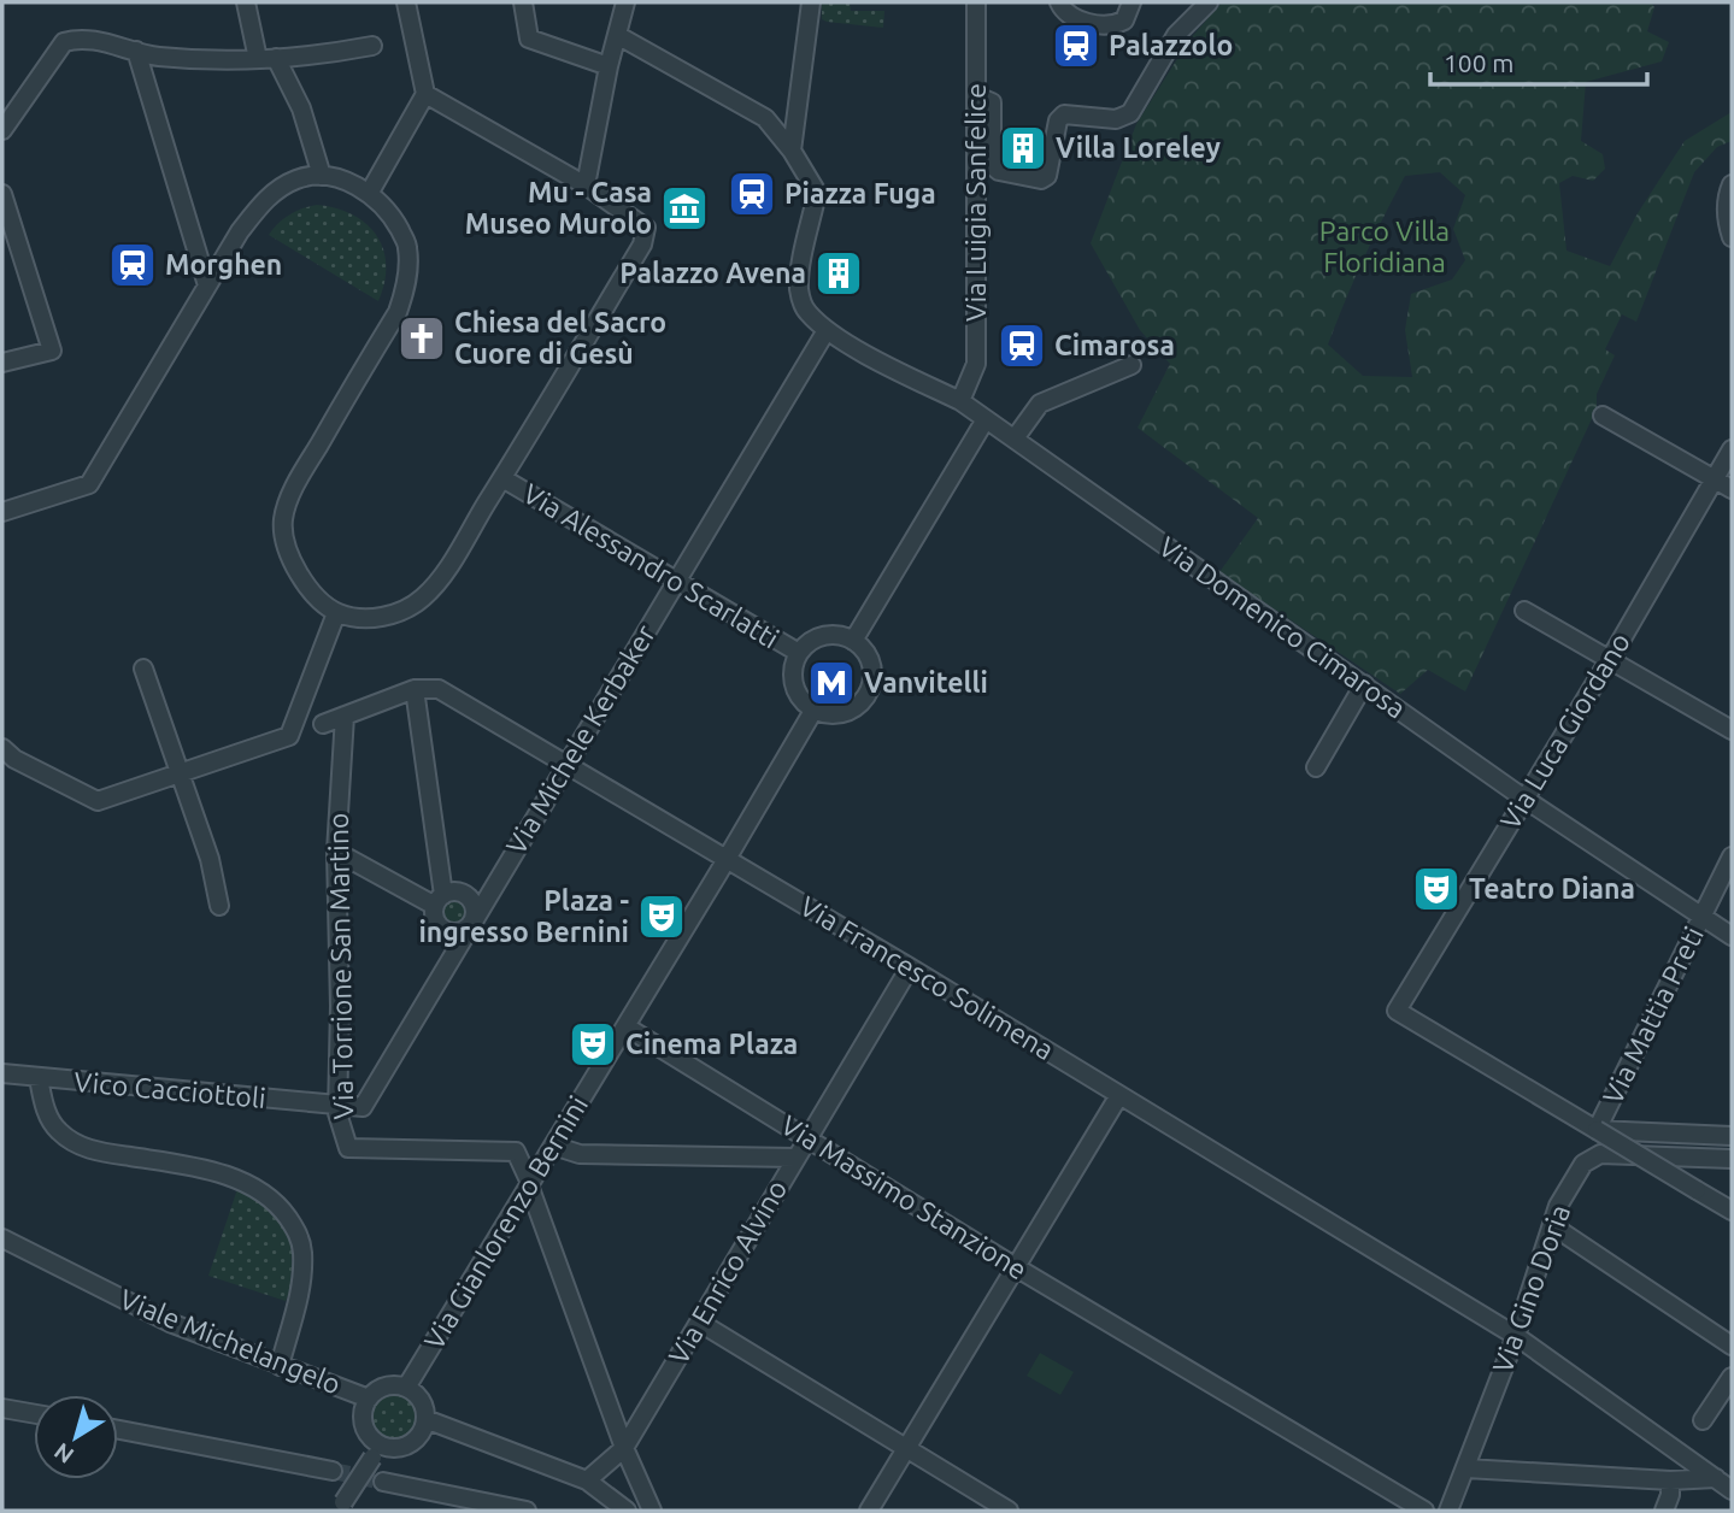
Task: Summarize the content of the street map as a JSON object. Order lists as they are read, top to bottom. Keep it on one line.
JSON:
{"streets":{"street":["Via Luigia Sanfelice","Via Alessandro Scarlatti","Via Domenico Cimarosa","Via Luca Giordano","Via Michele Kerbaker","Via Torrione San Martino","Via Francesco Solimena","Via Mattia Preti","Vico Cacciottoli","Via Massimo Stanzione","Via Gianlorenzo Bernini","Via Enrico Alvino","Via Gino Doria","Viale Michelangelo"]},"crossings":[["Via Luigia Sanfelice","Via Domenico Cimarosa"],["Via Alessandro Scarlatti","Via Michele Kerbaker"],["Via Alessandro Scarlatti","Via Gianlorenzo Bernini"],["Via Domenico Cimarosa","Via Luca Giordano"],["Via Domenico Cimarosa","Via Michele Kerbaker"],["Via Domenico Cimarosa","Via Mattia Preti"],["Via Luca Giordano","Via Mattia Preti"],["Via Michele Kerbaker","Via Francesco Solimena"],["Via Michele Kerbaker","Vico Cacciottoli"],["Via Torrione San Martino","Vico Cacciottoli"],["Via Torrione San Martino","Via Gianlorenzo Bernini"],["Via Francesco Solimena","Via Gianlorenzo Bernini"],["Via Francesco Solimena","Via Enrico Alvino"],["Via Francesco Solimena","Via Gino Doria"],["Via Massimo Stanzione","Via Gianlorenzo Bernini"],["Via Massimo Stanzione","Via Enrico Alvino"],["Via Gianlorenzo Bernini","Viale Michelangelo"]],"parks":["Parco Villa Floridiana"],"places":{"station":["Palazzolo","Piazza Fuga","Morghen","Cimarosa"],"building":["Villa Loreley","Palazzo Avena"],"museum":["Mu - Casa Museo Murolo"],"church":["Chiesa del Sacro Cuore di Gesù"],"metro station":["Vanvitelli"],"theatre":["Teatro Diana","Plaza - ingresso Bernini","Cinema Plaza"]},"scale_bar":"100 m","north":"bottom left"}
